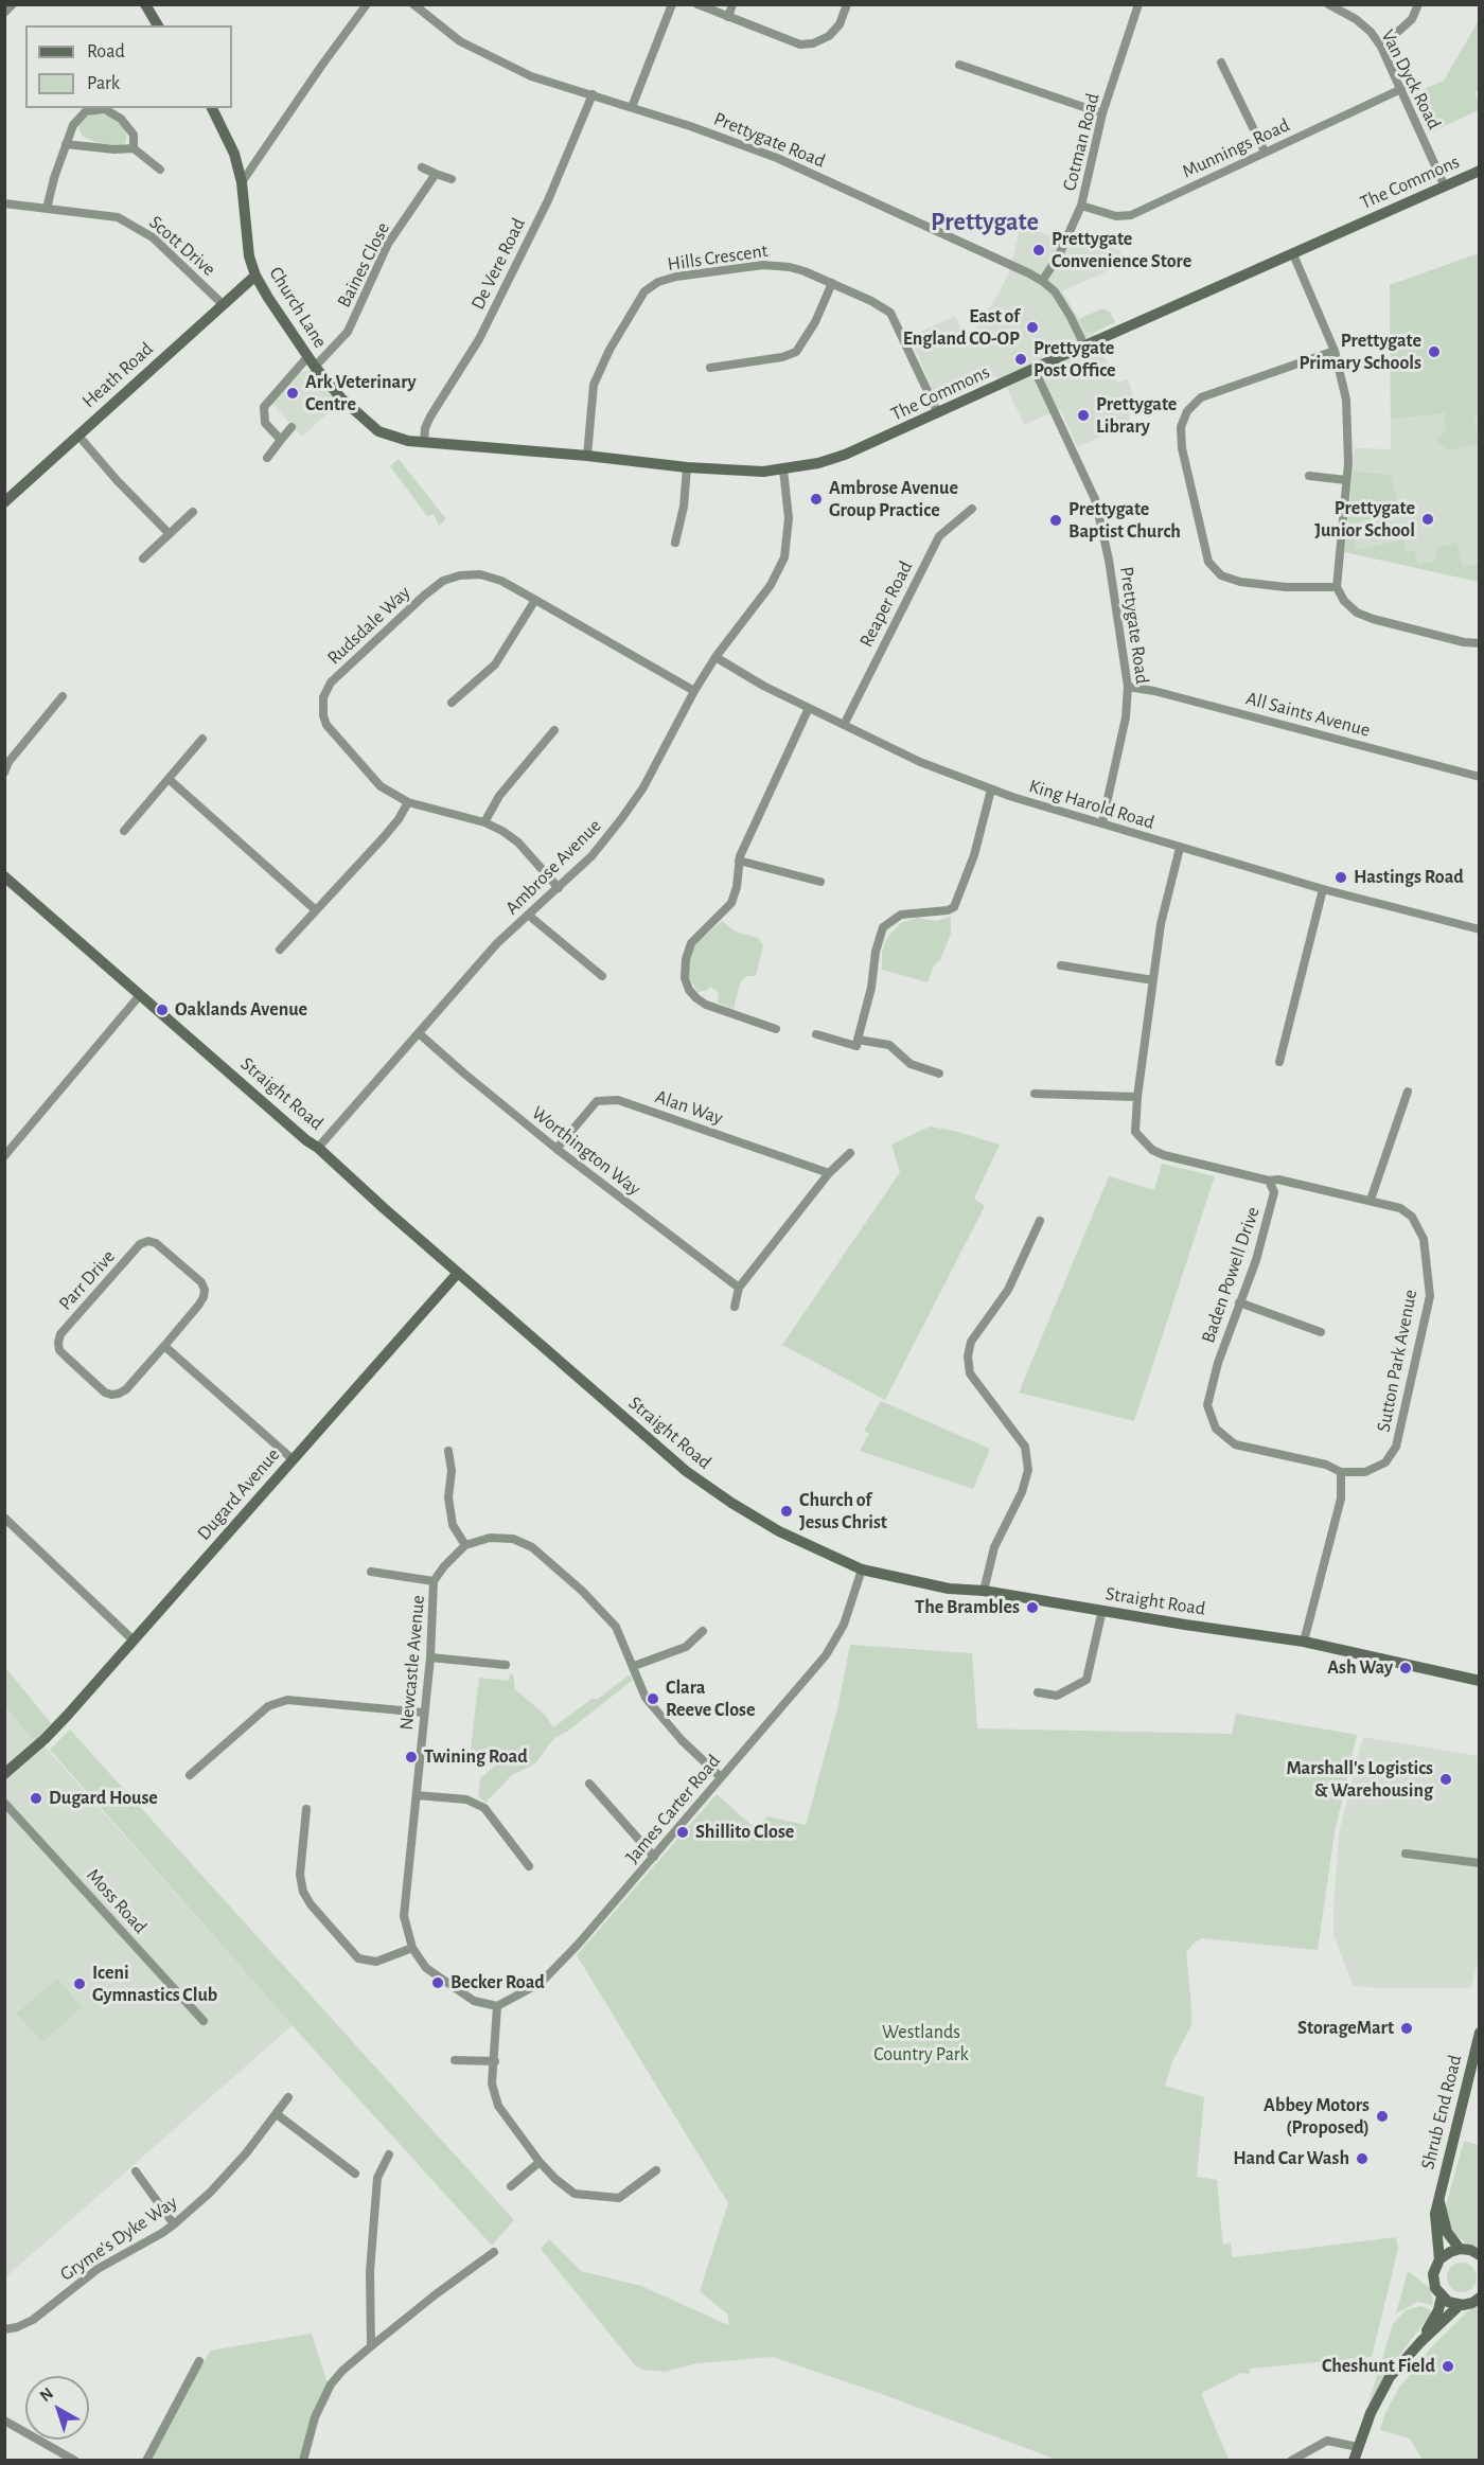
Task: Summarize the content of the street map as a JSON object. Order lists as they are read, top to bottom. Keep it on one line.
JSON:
{"streets":{"street":["Van Dyck Road","Prettygate Road","Cotman Road","Munnings Road","The Commons","Scott Drive","Hills Crescent","De Vere Road","Baines Close","Church Lane","Heath Road","Reaper Road","Rudsdale Way","All Saints Avenue","King Harold Road","Ambrose Avenue","Straight Road","Alan Way","Worthington Way","Baden Powell Drive","Parr Drive","Sutton Park Avenue","Dugard Avenue","Newcastle Avenue","James Carter Road","Moss Road","Shrub End Road","Gryme's Dyke Way"]},"crossings":[["Van Dyck Road","Munnings Road"],["Van Dyck Road","The Commons"],["Prettygate Road","Cotman Road"],["Prettygate Road","The Commons"],["Prettygate Road","De Vere Road"],["Prettygate Road","All Saints Avenue"],["Prettygate Road","King Harold Road"],["Cotman Road","Munnings Road"],["The Commons","Hills Crescent"],["The Commons","De Vere Road"],["The Commons","Church Lane"],["The Commons","Ambrose Avenue"],["Scott Drive","Heath Road"],["Baines Close","Church Lane"],["Church Lane","Heath Road"],["Reaper Road","King Harold Road"],["Rudsdale Way","Ambrose Avenue"],["King Harold Road","Ambrose Avenue"],["Ambrose Avenue","Straight Road"],["Ambrose Avenue","Worthington Way"],["Straight Road","Dugard Avenue"],["Straight Road","James Carter Road"],["Alan Way","Worthington Way"],["Baden Powell Drive","Sutton Park Avenue"],["Newcastle Avenue","James Carter Road"]],"districts":["Prettygate"],"parks":["Westlands Country Park"],"places":["Prettygate Convenience Store","East of England CO-OP","Prettygate Primary Schools","Prettygate Post Office","Ark Veterinary Centre","Prettygate Library","Ambrose Avenue Group Practice","Prettygate Junior School","Prettygate Baptist Church","Hastings Road","Oaklands Avenue","Church of Jesus Christ","The Brambles","Ash Way","Clara Reeve Close","Twining Road","Marshall's Logistics & Warehousing","Dugard House","Shillito Close","Becker Road","Iceni Gymnastics Club","StorageMart","Abbey Motors (Proposed)","Hand Car Wash","Cheshunt Field"],"legend":["Road","Park"],"north":"top left"}
